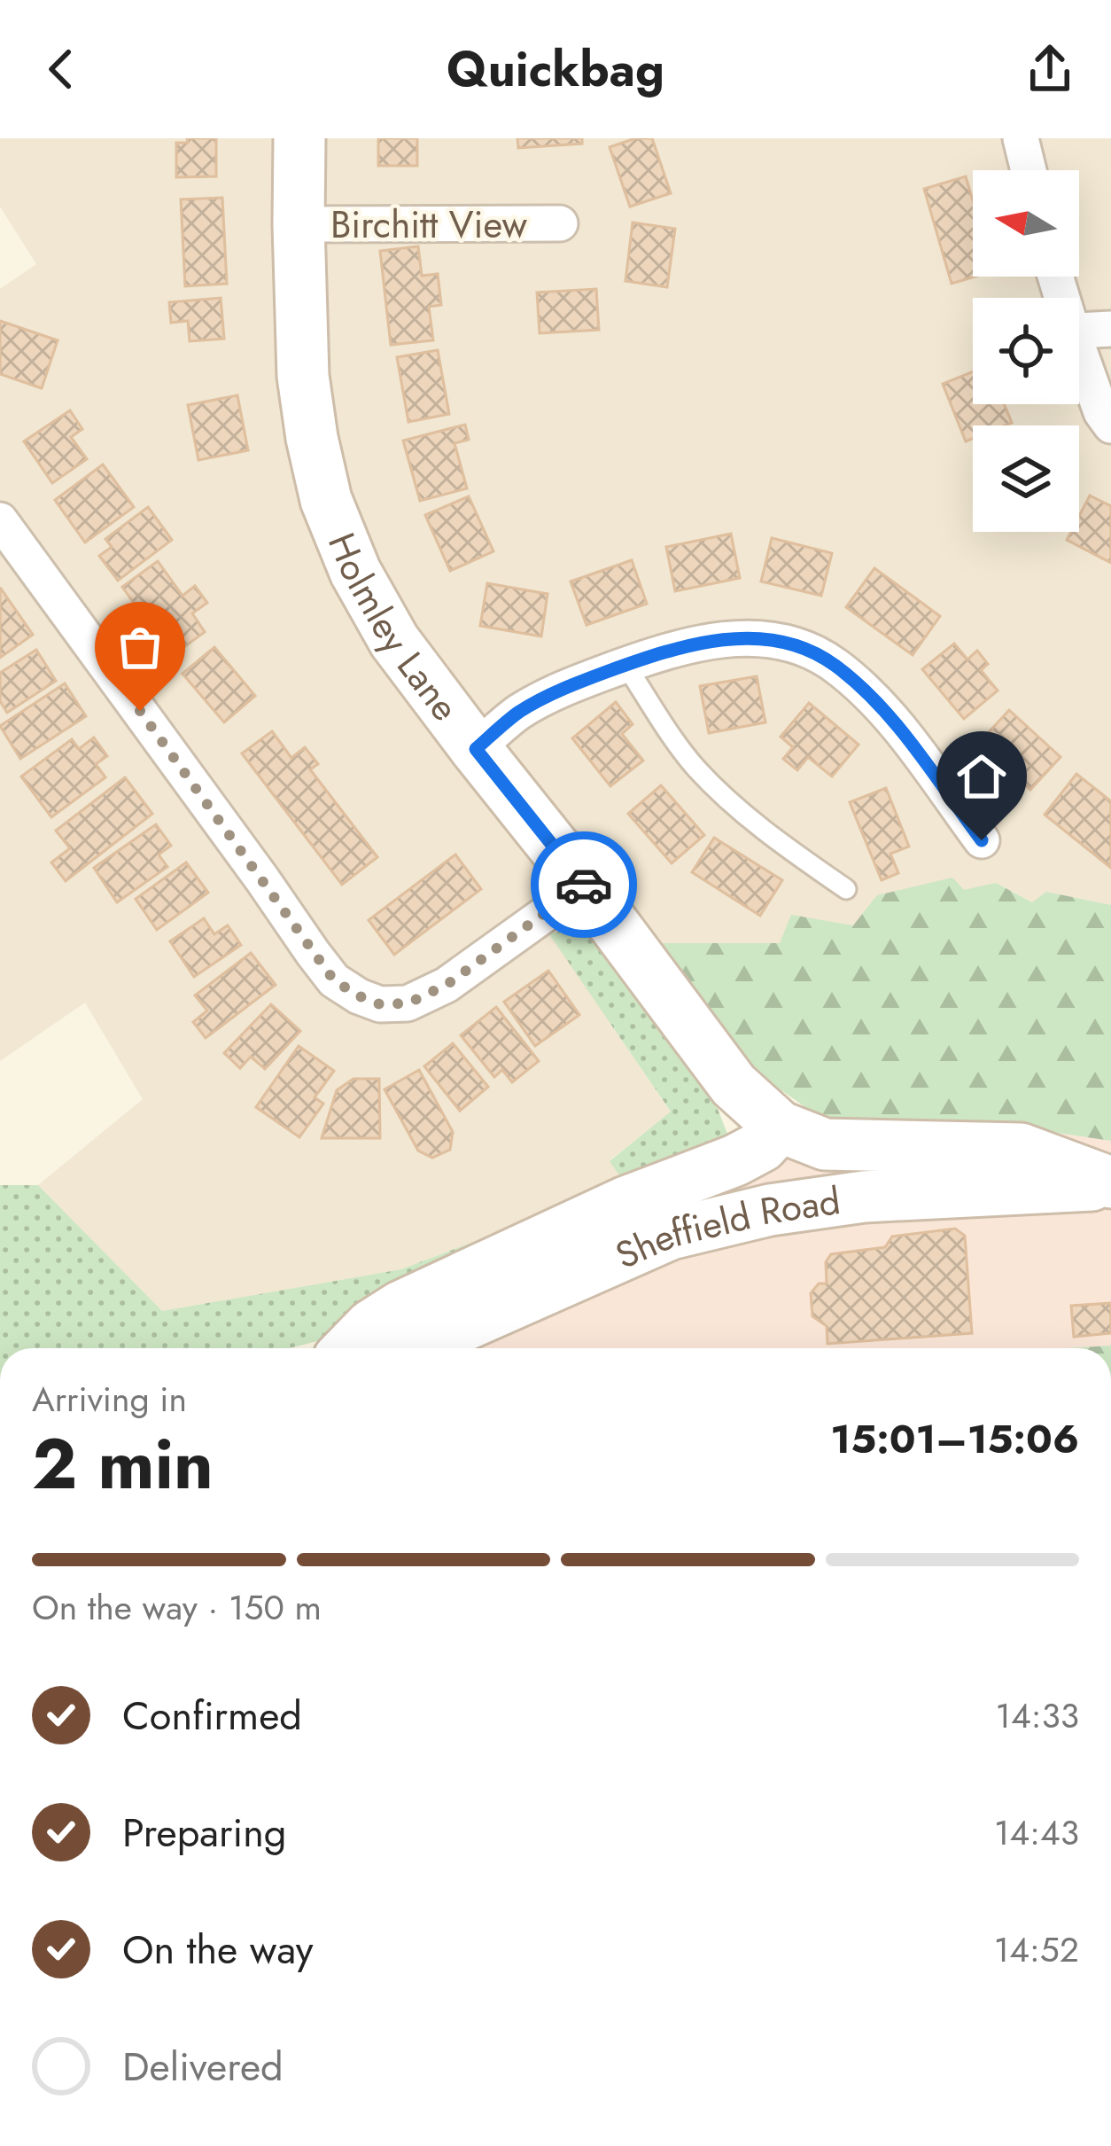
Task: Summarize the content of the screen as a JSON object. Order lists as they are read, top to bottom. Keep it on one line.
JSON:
{"streets":{"main road":["Holmley Lane","Sheffield Road"],"street":["Birchitt View"]},"crossings":[["Birchitt View","Holmley Lane"],["Holmley Lane","Sheffield Road"]],"north":"left","page":{"header":"Quickbag","heading":["2 min","Arriving in","15:01–15:06"],"bar":"On the way · 150 m","list":[["Confirmed","14:33"],["Preparing","14:43"],["On the way","14:52"],"Delivered"]}}
